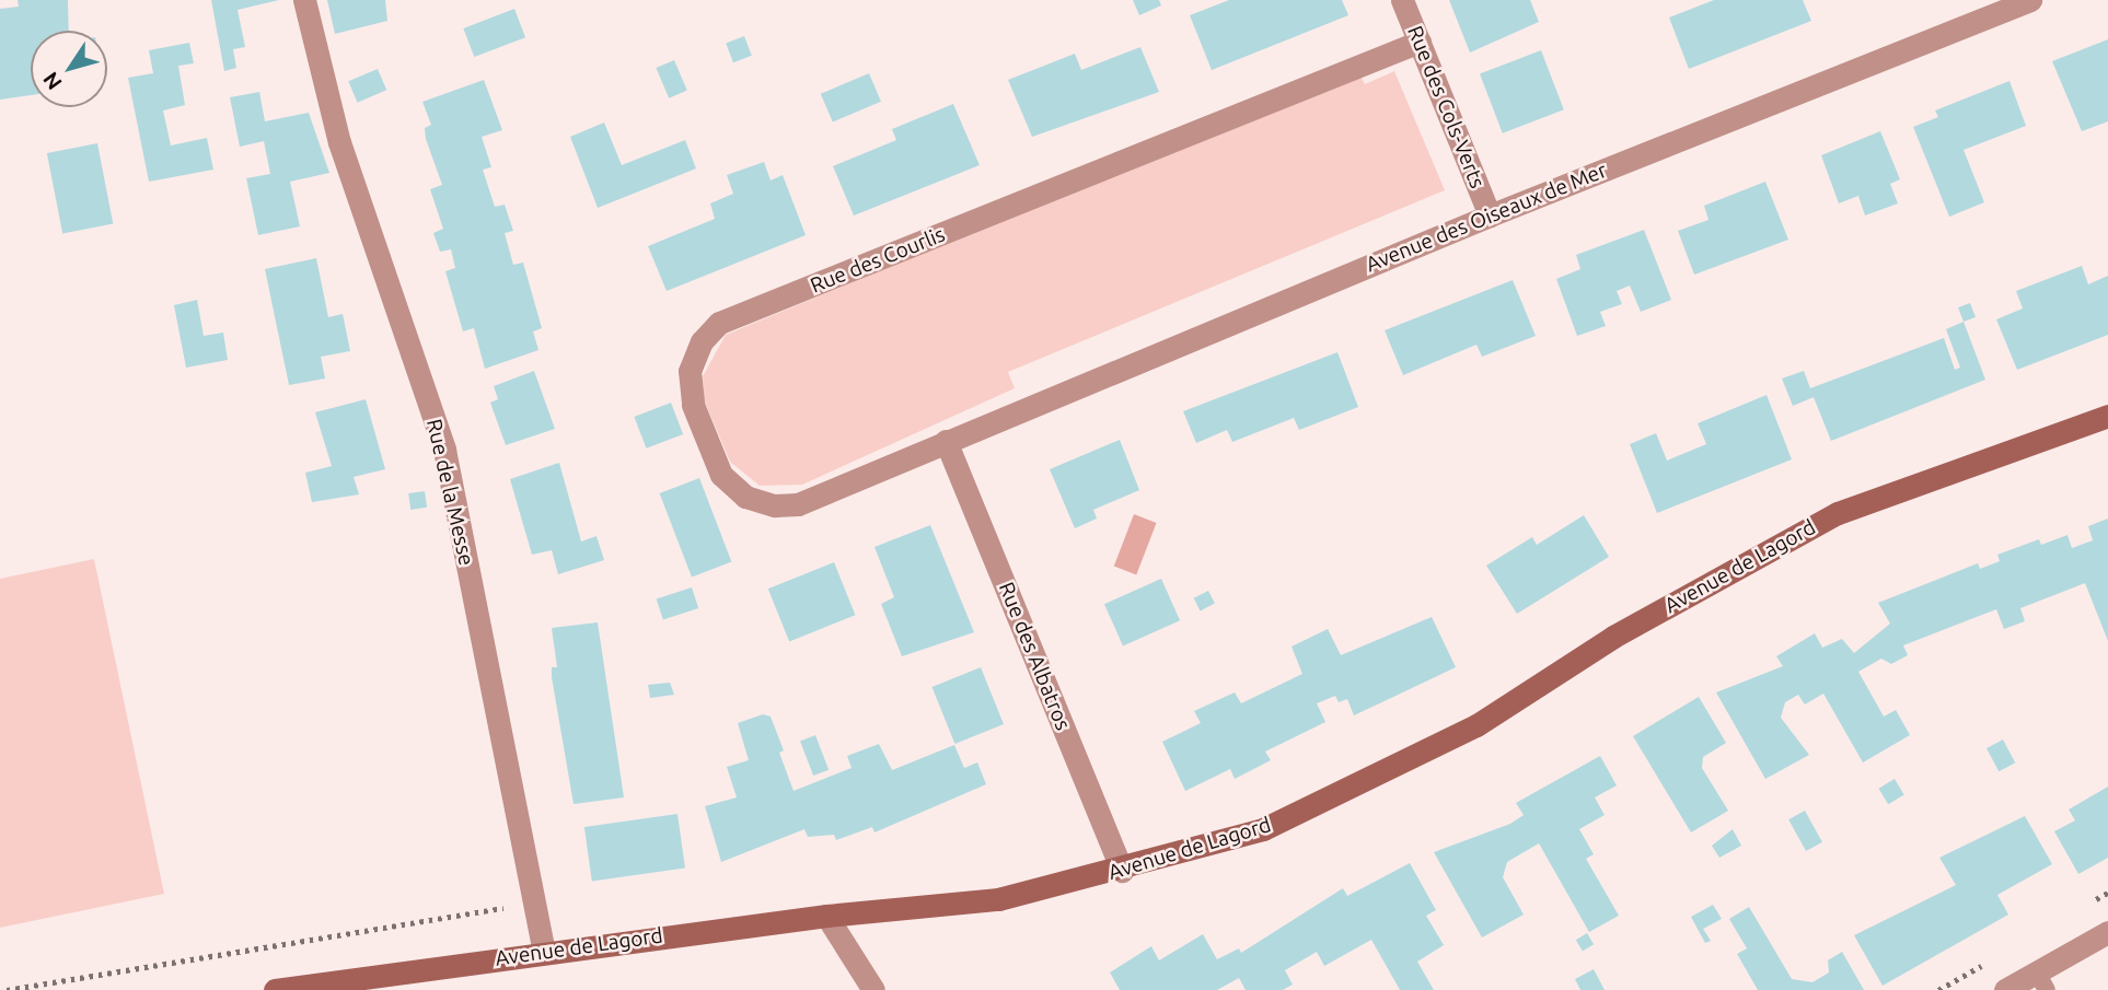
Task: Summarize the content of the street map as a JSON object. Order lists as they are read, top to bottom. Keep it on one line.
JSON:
{"streets":{"street":["Rue des Cols-Verts","Avenue des Oiseaux de Mer","Rue des Courlis","Rue de la Messe","Avenue de Lagord","Rue des Albatros"]},"crossings":[["Rue des Cols-Verts","Avenue des Oiseaux de Mer"],["Rue des Cols-Verts","Rue des Courlis"],["Avenue des Oiseaux de Mer","Rue des Courlis"],["Avenue des Oiseaux de Mer","Rue des Albatros"],["Rue des Courlis","Rue des Albatros"],["Rue de la Messe","Avenue de Lagord"],["Avenue de Lagord","Rue des Albatros"]],"north":"bottom left"}
